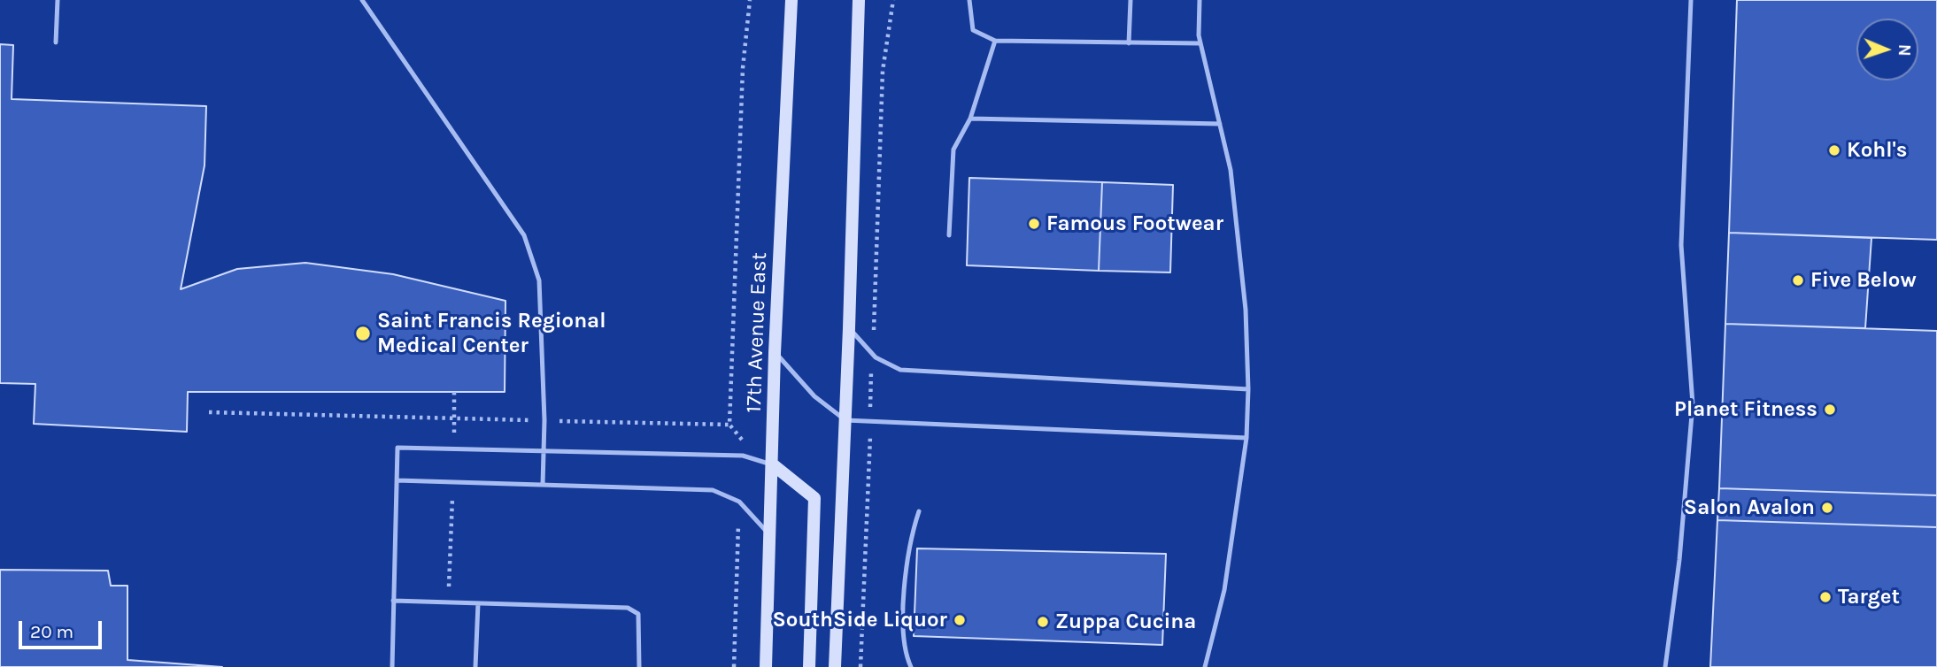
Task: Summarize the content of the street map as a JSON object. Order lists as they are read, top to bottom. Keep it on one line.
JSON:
{"streets":{"street":["17th Avenue East"]},"places":["Kohl's","Famous Footwear","Five Below","Saint Francis Regional Medical Center","Planet Fitness","Salon Avalon","Target","SouthSide Liquor","Zuppa Cucina"],"scale_bar":"20 m","north":"right"}
